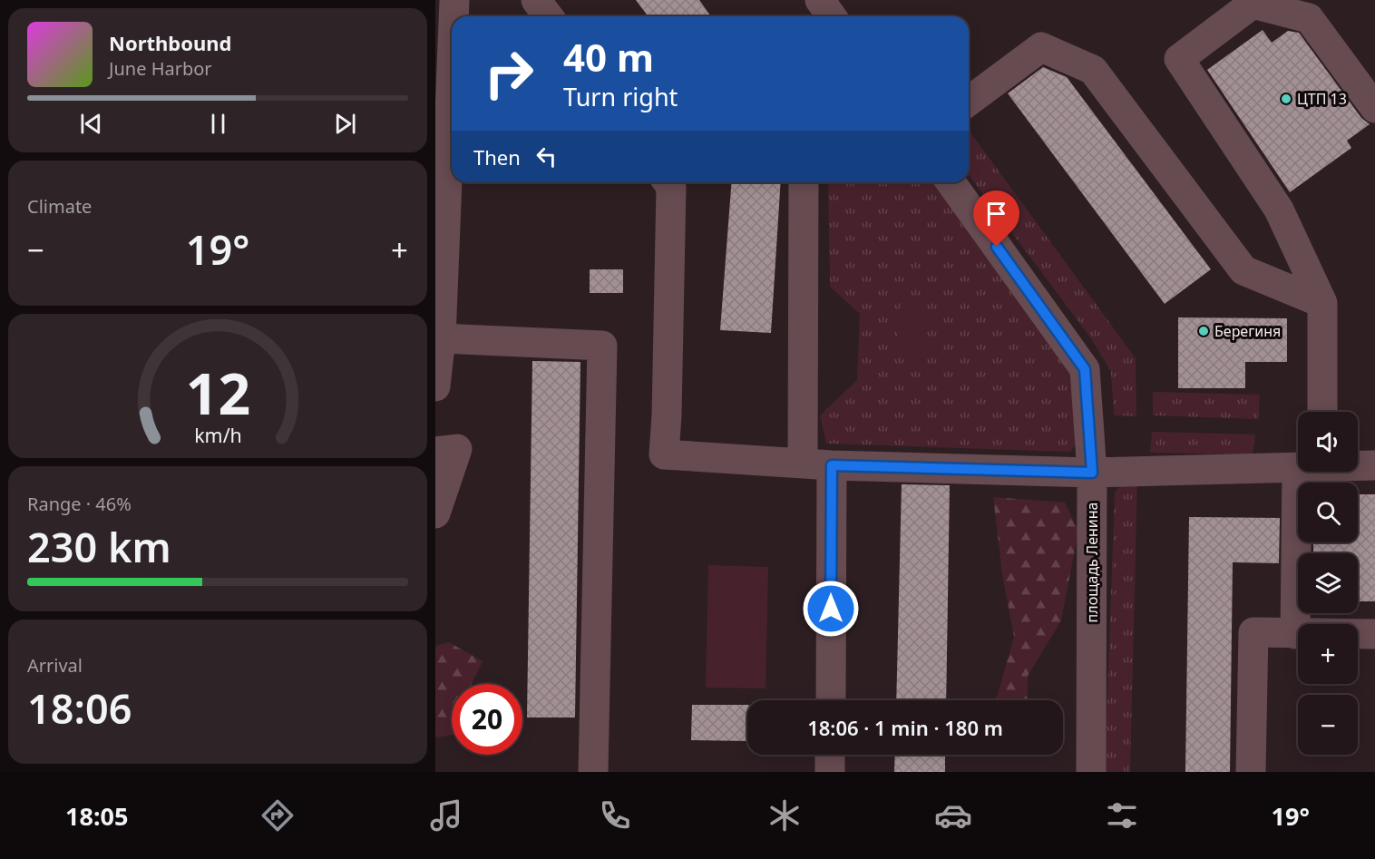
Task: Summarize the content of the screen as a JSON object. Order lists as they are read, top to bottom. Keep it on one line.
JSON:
{"streets":{"street":["площадь Ленина"]},"places":["ЦТП 13","Берегиня"],"page":{"turn":["40 m","Turn right"],"song":["Northbound","June Harbor"],"then":"Then","tile":["Climate",["Range · 46%","230 km"],["Arrival","18:06"]],"heat":["−","19°","+"],"map_buttons":["+","−"],"limit":"20","trip":"18:06 · 1 min · 180 m","tabs":["18:05","19°"],"gauge":["12","km/h"]}}
